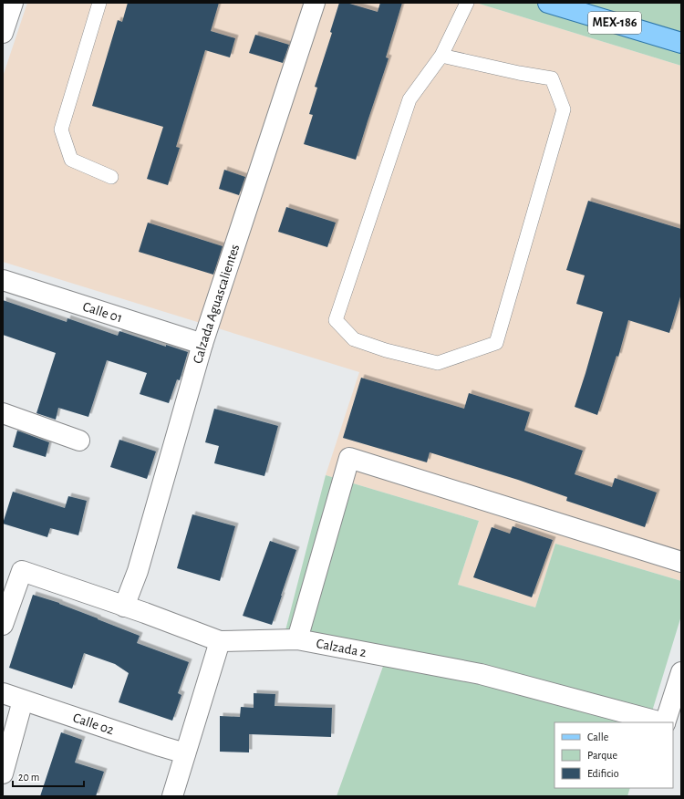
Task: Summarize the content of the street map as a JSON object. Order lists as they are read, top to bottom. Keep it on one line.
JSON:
{"streets":{"main road":["MEX-186"],"street":["Calzada Aguascalientes","Calle 01","Calzada 2","Calle 02"]},"crossings":[["Calzada Aguascalientes","Calle 01"],["Calzada Aguascalientes","Calzada 2"]],"legend":["Calle","Parque","Edificio"],"scale_bar":"20 m"}
